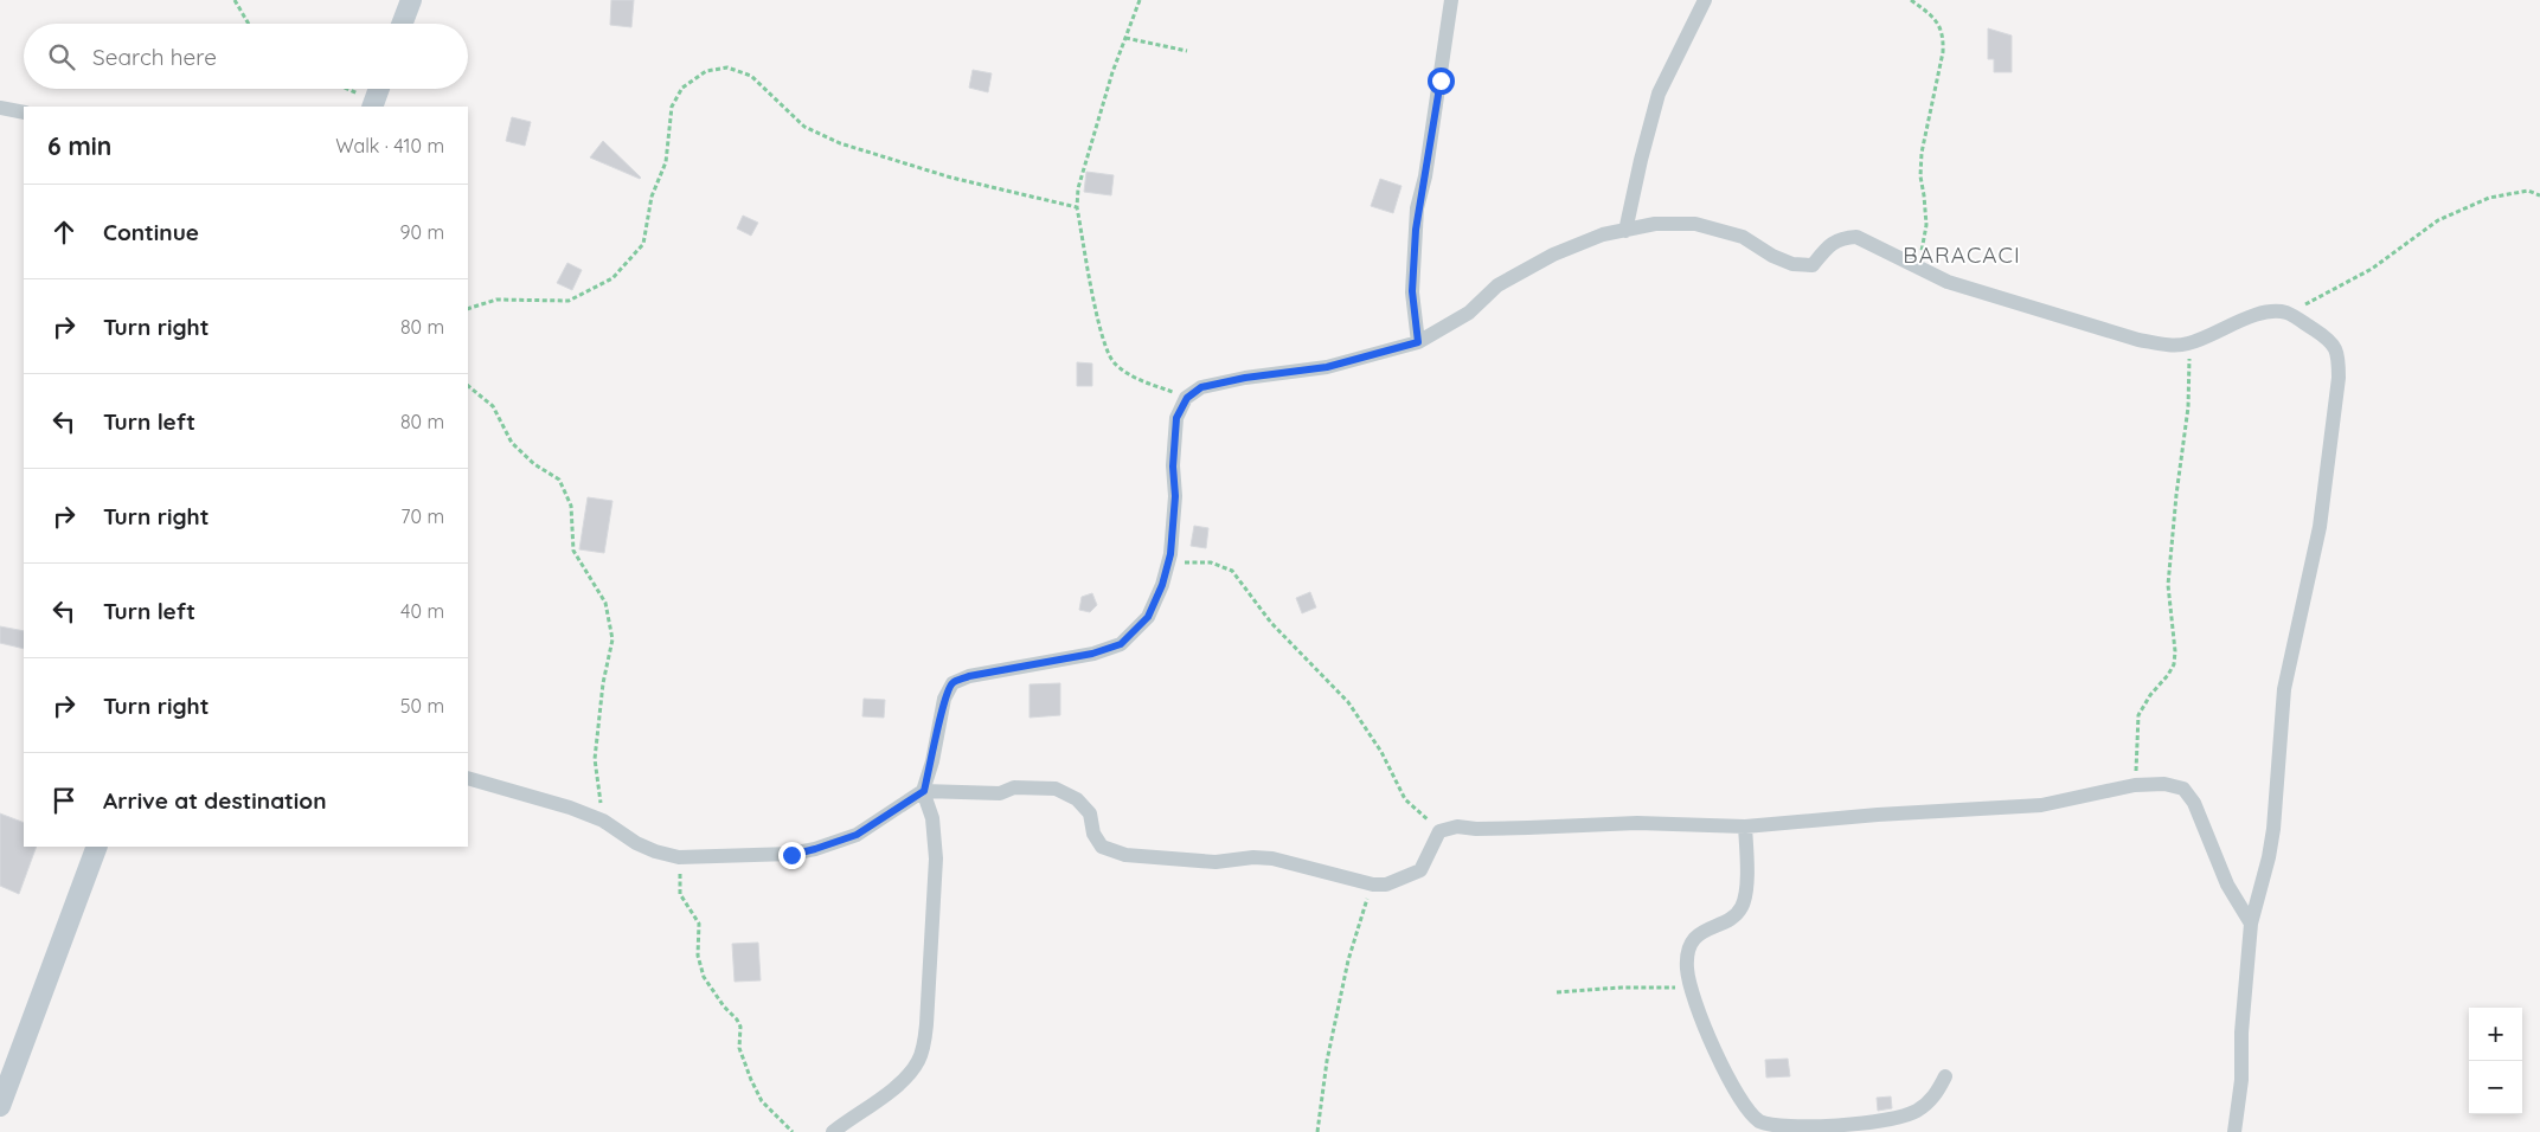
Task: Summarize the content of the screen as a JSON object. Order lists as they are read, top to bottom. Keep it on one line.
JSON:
{"districts":["BARACACI"],"page":{"search":"Search here","heading":["6 min","Walk · 410 m"],"list":[["Continue","90 m"],["Turn right","80 m"],["Turn left","80 m"],["Turn right","70 m"],["Turn left","40 m"],["Turn right","50 m"],"Arrive at destination"],"map_buttons":["+","−"]}}
